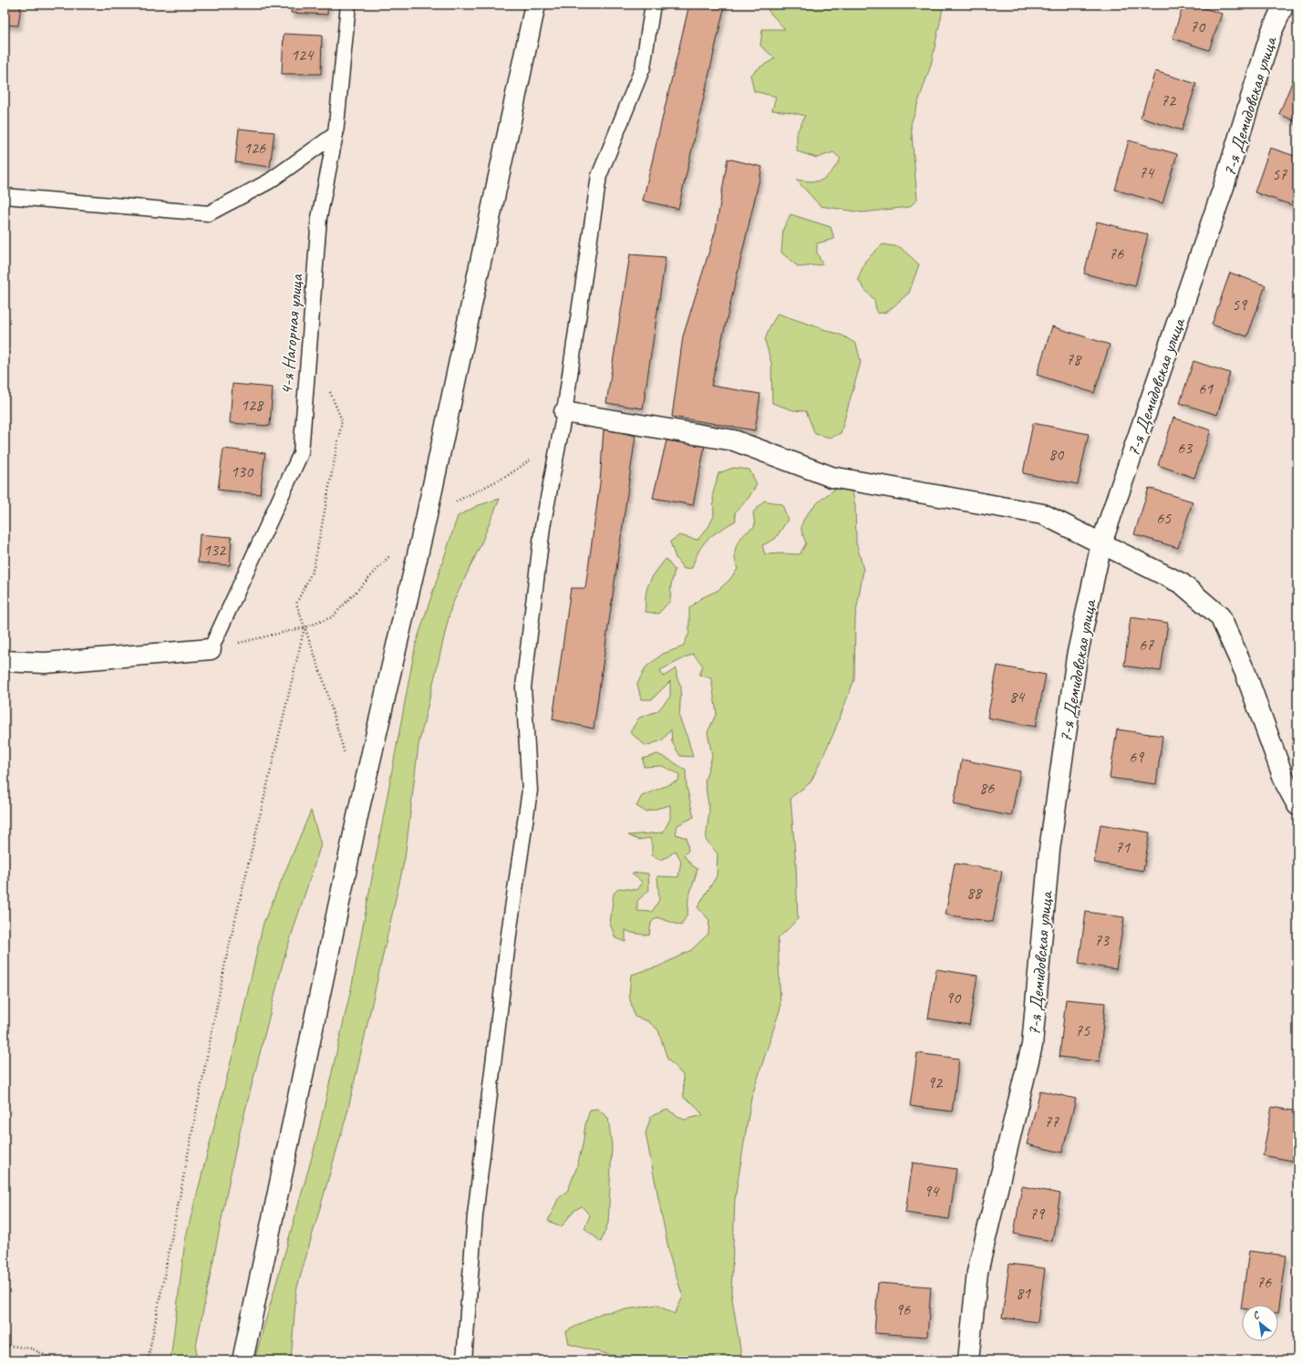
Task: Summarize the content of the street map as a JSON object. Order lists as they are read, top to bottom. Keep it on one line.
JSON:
{"streets":{"street":["7-я Демидовская улица"],"lane":["4-я Нагорная улица"]},"house_numbers":["70","124","72","126","74","57","76","59","78","61","128","63","80","130","65","132","67","84","69","86","71","88","73","90","75","92","77","94","79","76","81","96"],"north":"top left"}
